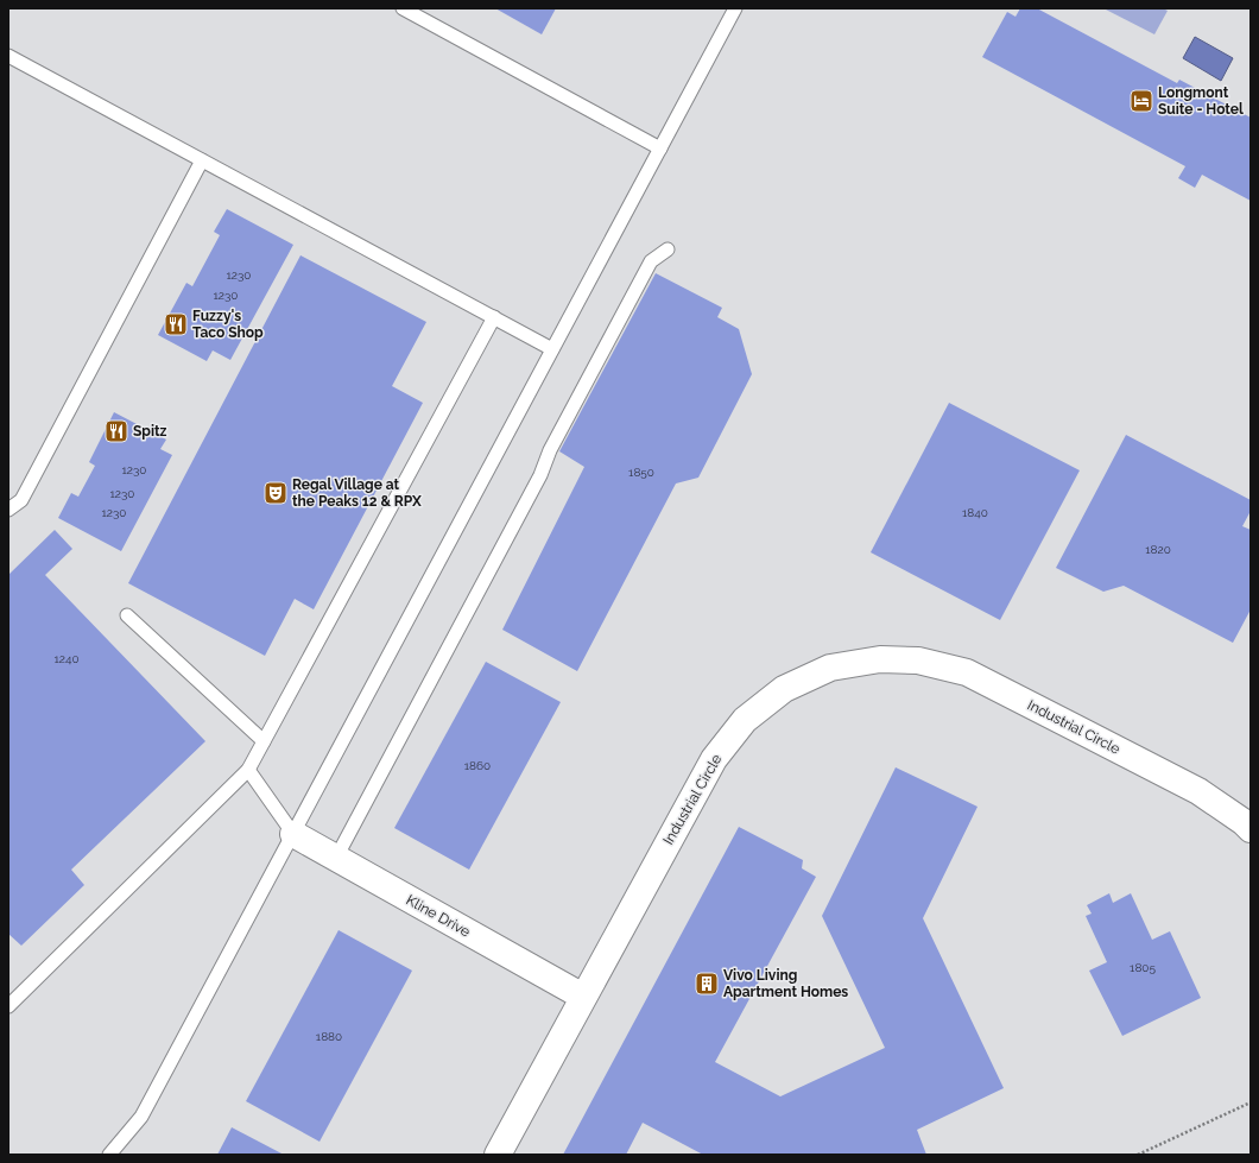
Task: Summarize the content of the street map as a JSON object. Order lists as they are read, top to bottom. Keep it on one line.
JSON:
{"streets":{"street":["Industrial Circle","Kline Drive"]},"crossings":[["Industrial Circle","Kline Drive"]],"places":{"hotel":["Longmont Suite - Hotel"],"restaurant":["Fuzzy's Taco Shop","Spitz"],"theatre":["Regal Village at the Peaks 12 & RPX"],"building":["Vivo Living Apartment Homes"]},"house_numbers":["1230","1230","1230","1850","1230","1230","1840","1820","1240","1860","1805","1880"]}
